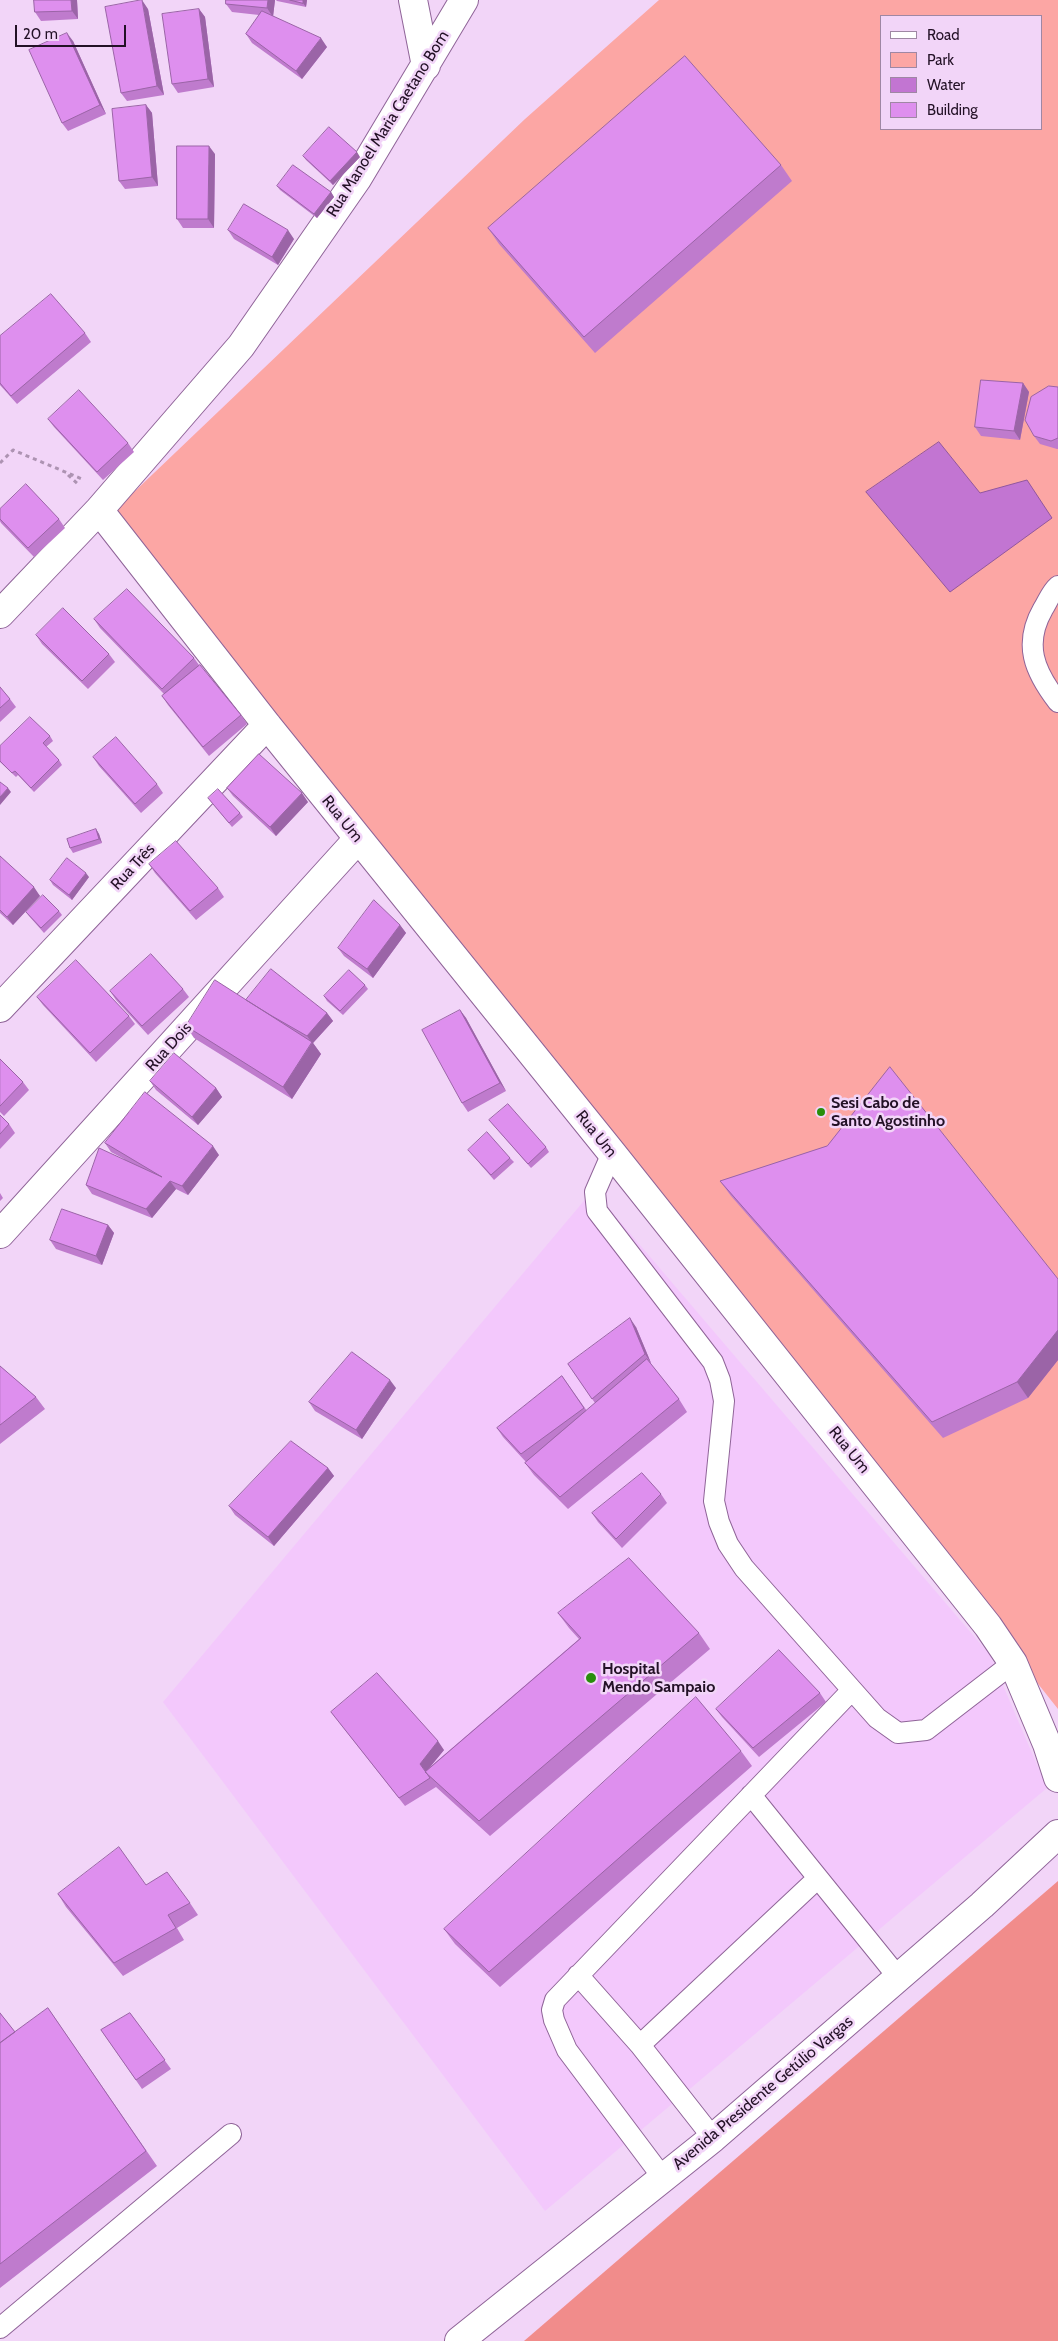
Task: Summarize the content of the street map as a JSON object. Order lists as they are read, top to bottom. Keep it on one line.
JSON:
{"streets":{"street":["Rua Manoel Maria Caetano Bom","Rua Um","Rua Três","Rua Dois","Avenida Presidente Getúlio Vargas"]},"crossings":[["Rua Manoel Maria Caetano Bom","Rua Um"],["Rua Um","Rua Três"],["Rua Um","Rua Dois"]],"places":["Sesi Cabo de Santo Agostinho","Hospital Mendo Sampaio"],"legend":["Road","Park","Water","Building"],"scale_bar":"20 m"}
